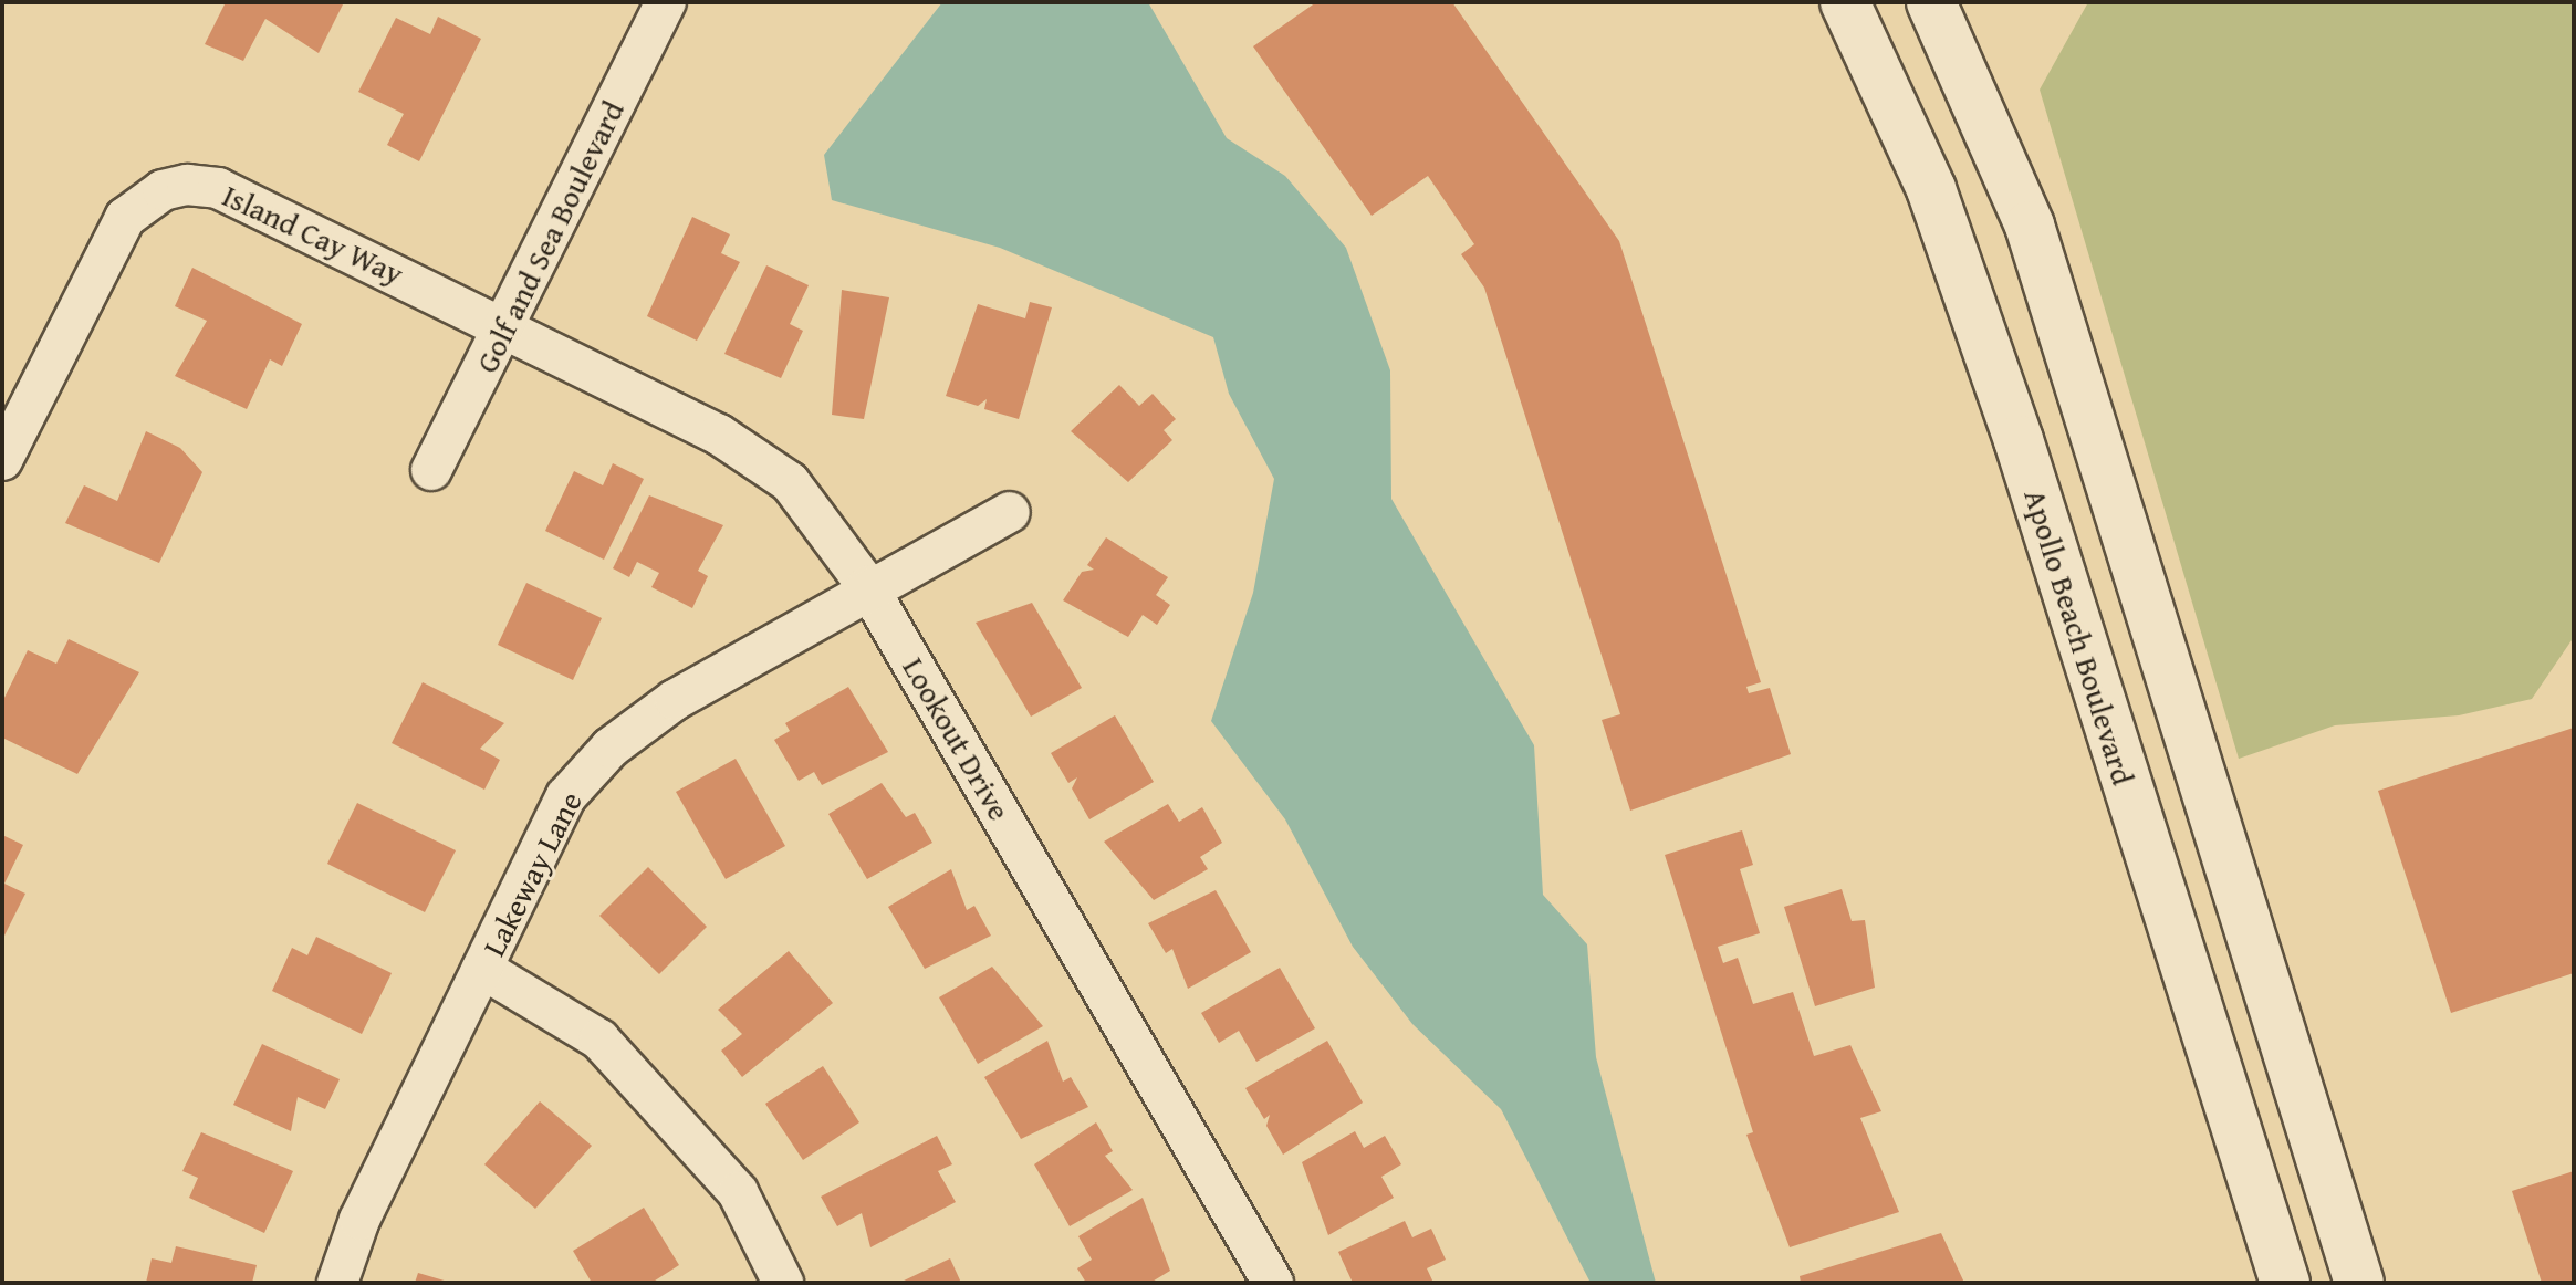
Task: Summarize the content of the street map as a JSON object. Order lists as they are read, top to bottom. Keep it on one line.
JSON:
{"streets":{"main road":["Apollo Beach Boulevard"],"street":["Island Cay Way","Golf and Sea Boulevard","Lookout Drive","Lakeway Lane"]},"crossings":[["Island Cay Way","Golf and Sea Boulevard"],["Island Cay Way","Lookout Drive"],["Golf and Sea Boulevard","Lookout Drive"],["Lookout Drive","Lakeway Lane"]]}
